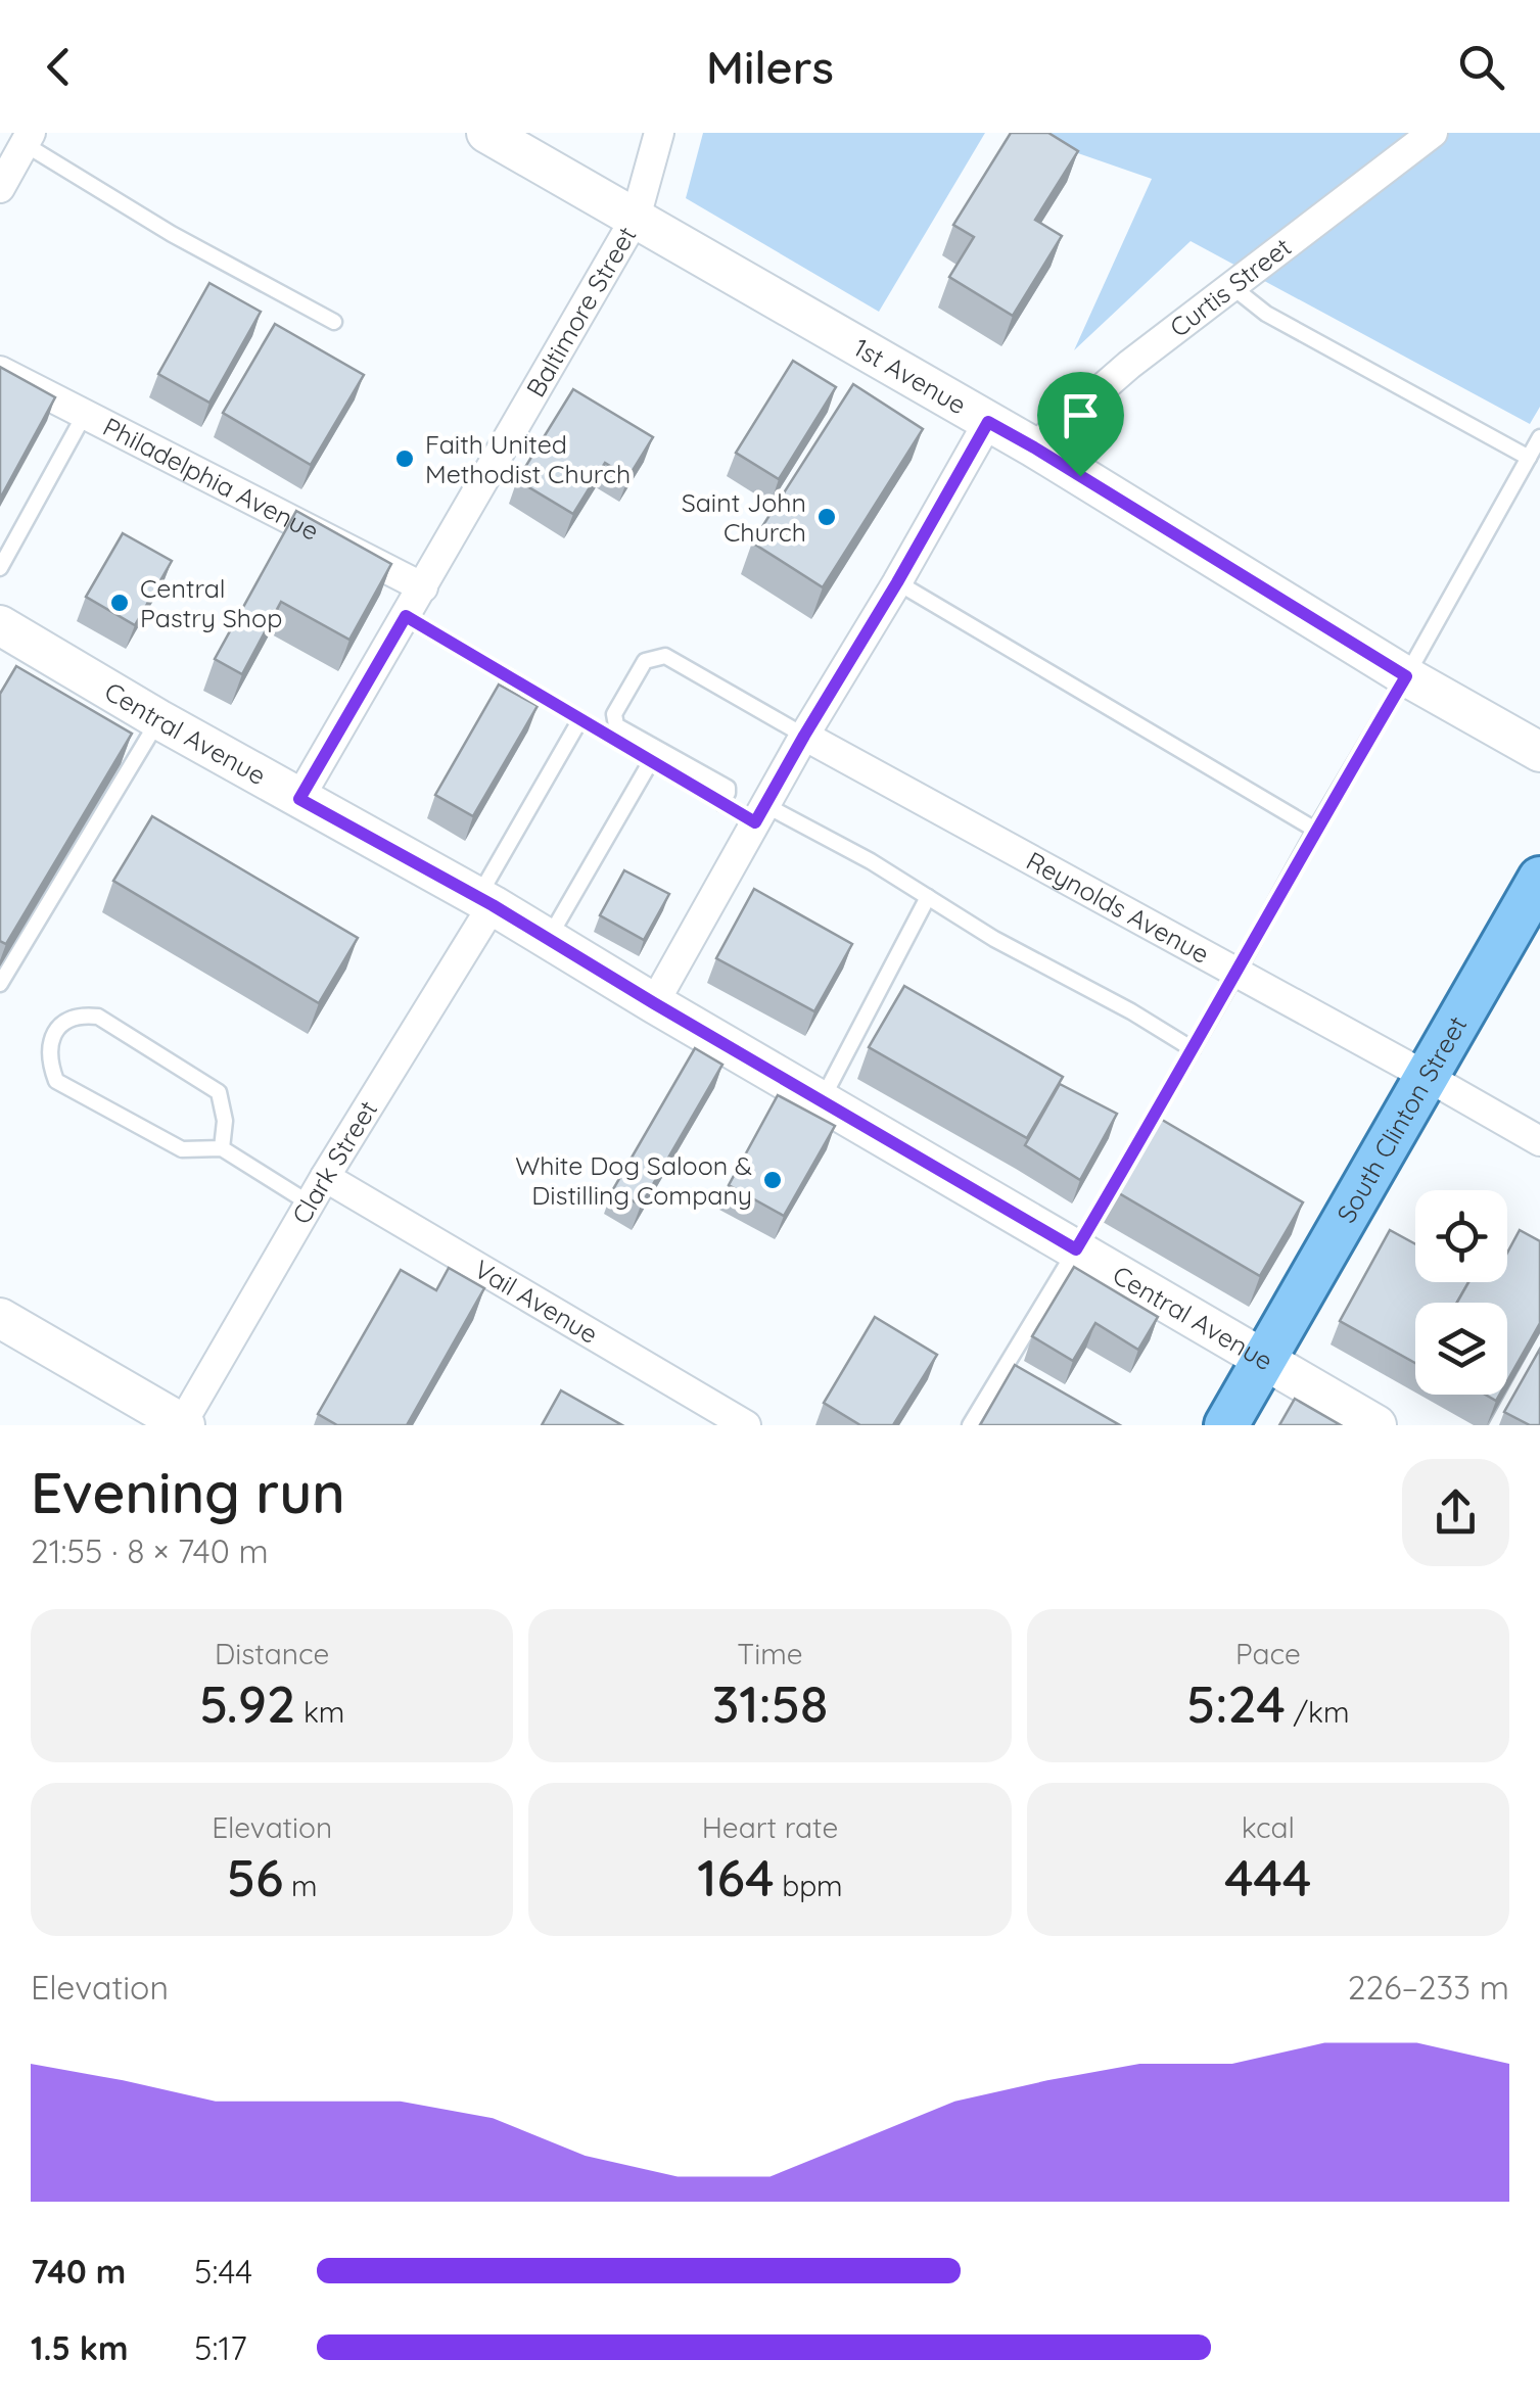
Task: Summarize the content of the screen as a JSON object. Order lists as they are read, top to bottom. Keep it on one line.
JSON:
{"streets":{"main road":["South Clinton Street"],"street":["Curtis Street","Baltimore Street","1st Avenue","Philadelphia Avenue","Central Avenue","Reynolds Avenue","Clark Street","Vail Avenue"]},"crossings":[["Curtis Street","1st Avenue"],["Baltimore Street","1st Avenue"],["Baltimore Street","Philadelphia Avenue"],["Baltimore Street","Central Avenue"],["Central Avenue","South Clinton Street"],["Central Avenue","Clark Street"],["Reynolds Avenue","South Clinton Street"],["Clark Street","Vail Avenue"]],"places":["Faith United Methodist Church","Saint John Church","Central Pastry Shop","White Dog Saloon & Distilling Company"],"page":{"header":"Milers","heading":["Evening run","21:55 · 8 × 740 m"],"stats":[["Distance","5.92 km"],["Time","31:58"],["Pace","5:24 /km"],["Elevation","56 m"],["Heart rate","164 bpm"],["kcal","444"]],"chart":["Elevation","226–233 m"],"list":[{"name":"740 m","note":"5:44"},{"name":"1.5 km","note":"5:17"}]}}
